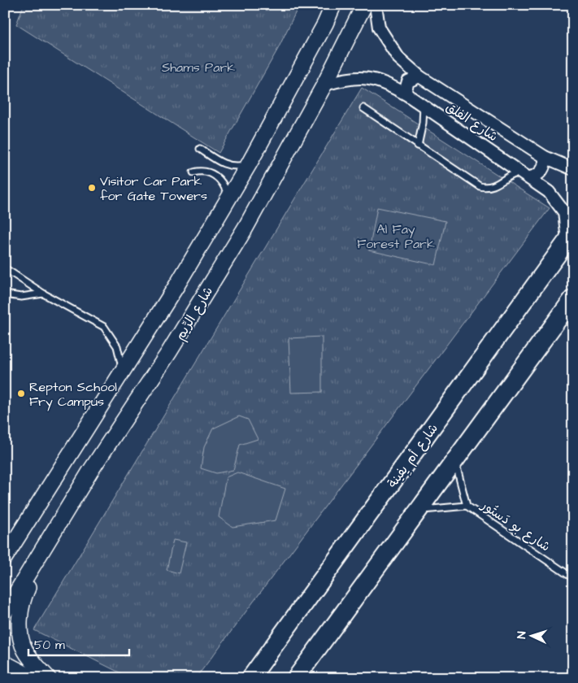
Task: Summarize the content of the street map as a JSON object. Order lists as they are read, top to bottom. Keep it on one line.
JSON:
{"streets":{"main road":["شارع الرِّيم","شارع أم يِفينة"],"street":["شارع الفلق"],"lane":["شارع بو دَستُور"]},"crossings":[["شارع الفلق","شارع الرِّيم"],["شارع الفلق","شارع أم يِفينة"]],"parks":["Shams Park","Al Fay Forest Park"],"places":["Visitor Car Park for Gate Towers","Repton School Fry Campus"],"scale_bar":"50 m","north":"left"}
